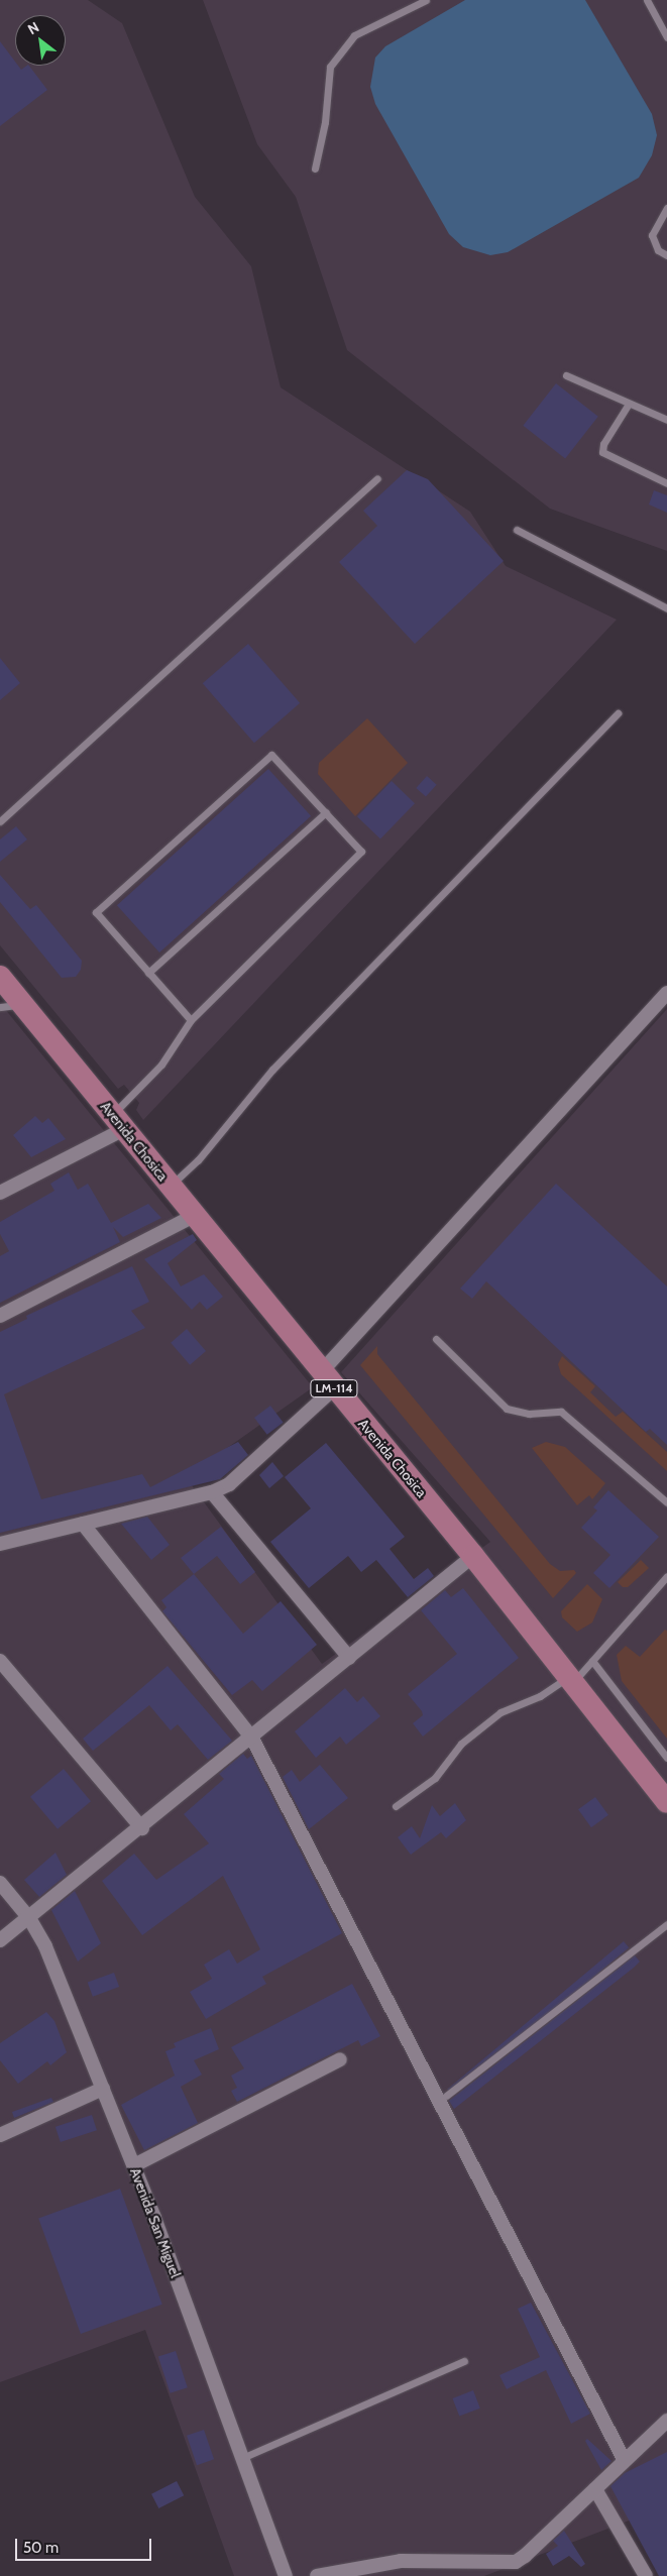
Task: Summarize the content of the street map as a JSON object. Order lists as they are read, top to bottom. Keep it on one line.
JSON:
{"streets":{"main road":["Avenida Chosica","LM-114"],"street":["Avenida San Miguel"]},"scale_bar":"50 m","north":"top left"}
